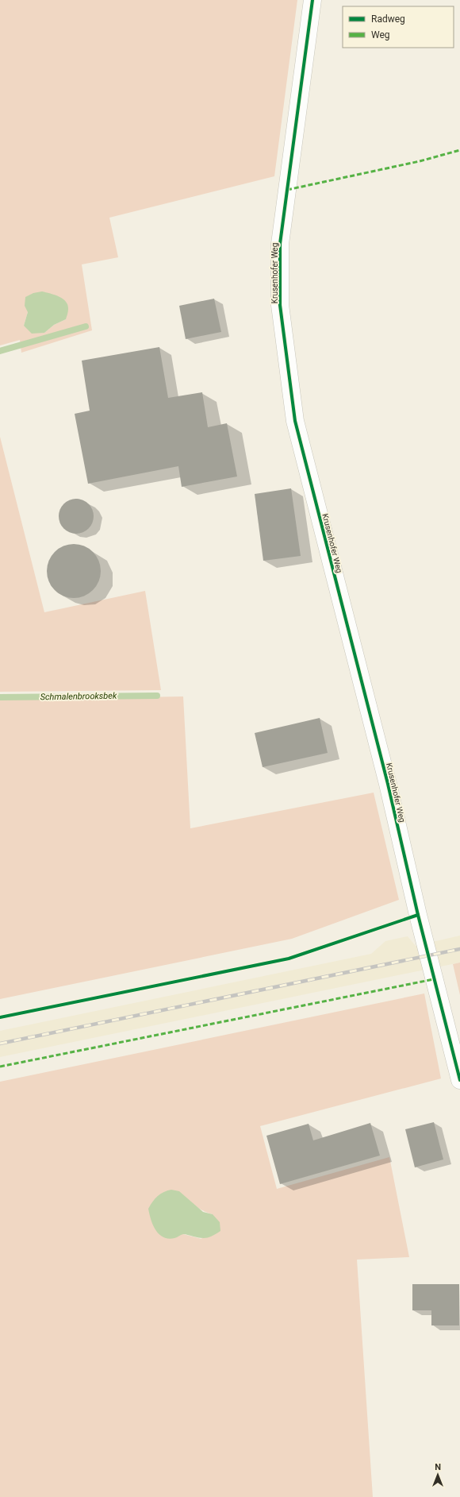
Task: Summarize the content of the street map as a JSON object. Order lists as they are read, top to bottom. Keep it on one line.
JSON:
{"streets":{"street":["Krusenhofer Weg"]},"water":["Schmalenbrooksbek"],"legend":["Radweg","Weg"],"north":"top"}
